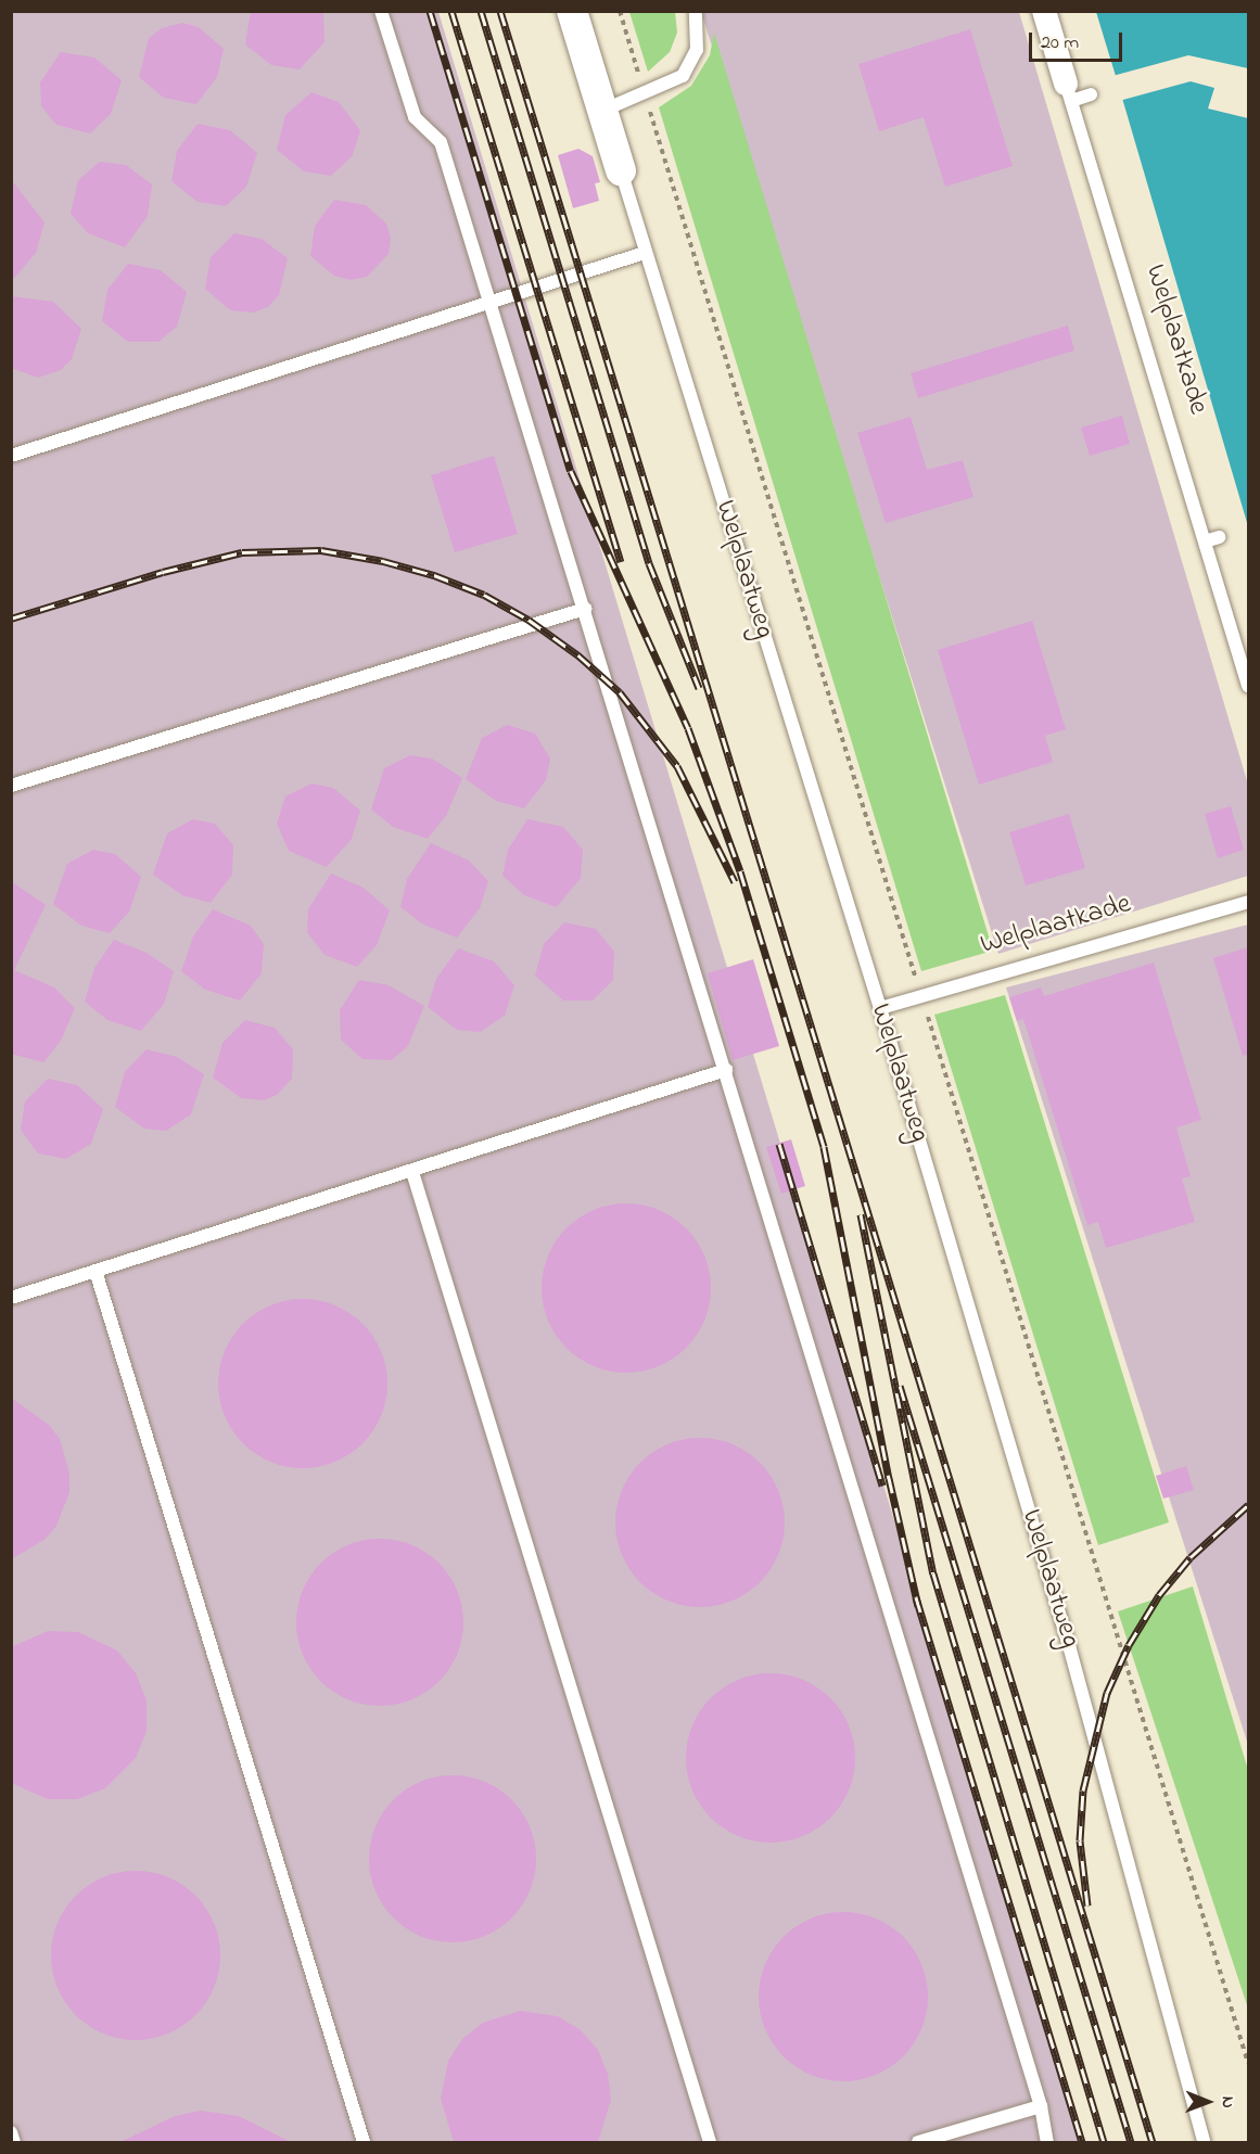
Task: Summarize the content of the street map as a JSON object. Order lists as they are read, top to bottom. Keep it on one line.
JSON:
{"streets":{"street":["Welplaatkade","Welplaatweg"]},"crossings":[["Welplaatkade","Welplaatweg"]],"scale_bar":"20 m","north":"right"}
